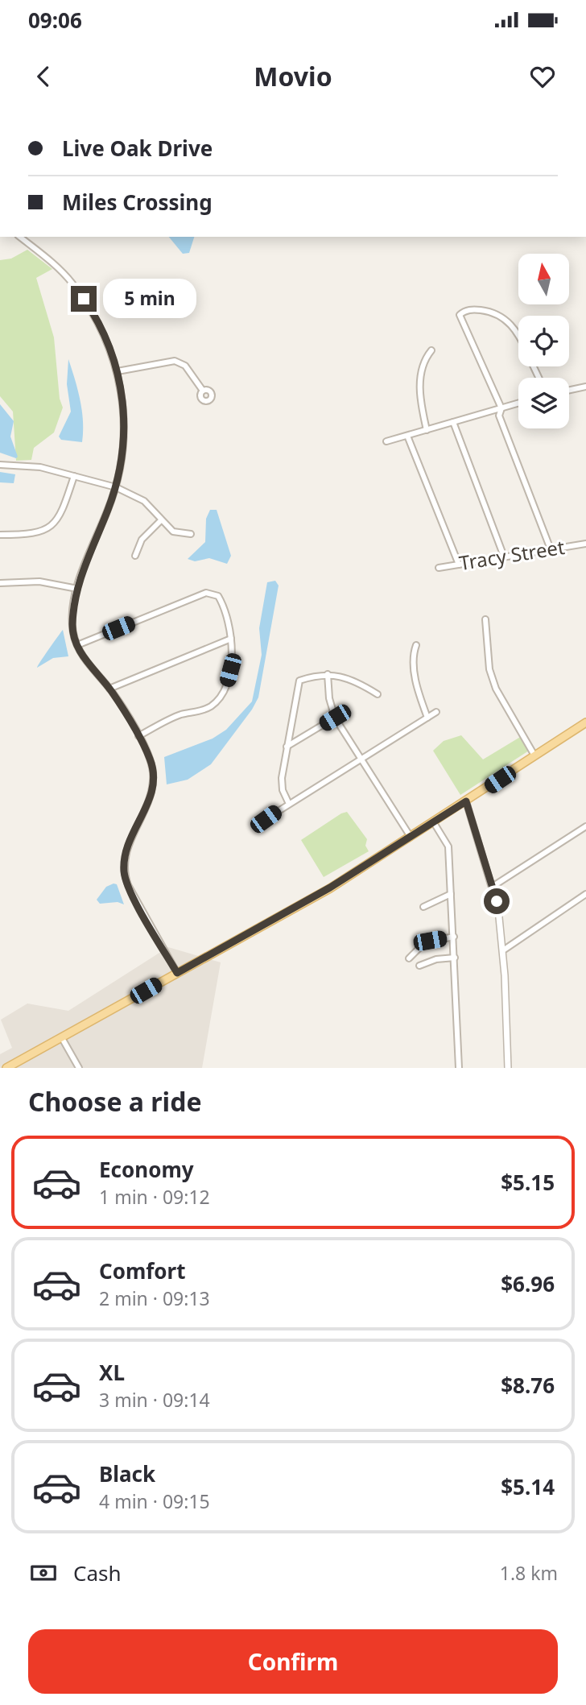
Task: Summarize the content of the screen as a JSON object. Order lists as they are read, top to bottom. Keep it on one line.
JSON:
{"streets":{"street":["Tracy Street"]},"north":"top","page":{"status":"09:06","header":"Movio","banner":["Live Oak Drive","Miles Crossing"],"bubble":"5 min","heading":"Choose a ride","list":[{"name":"Economy","note":"1 min · 09:12","value":"$5.15"},{"name":"Comfort","note":"2 min · 09:13","value":"$6.96"},{"name":"XL","note":"3 min · 09:14","value":"$8.76"},{"name":"Black","note":"4 min · 09:15","value":"$5.14"}],"pay":["Cash","1.8 km"],"buttons":"Confirm"}}
